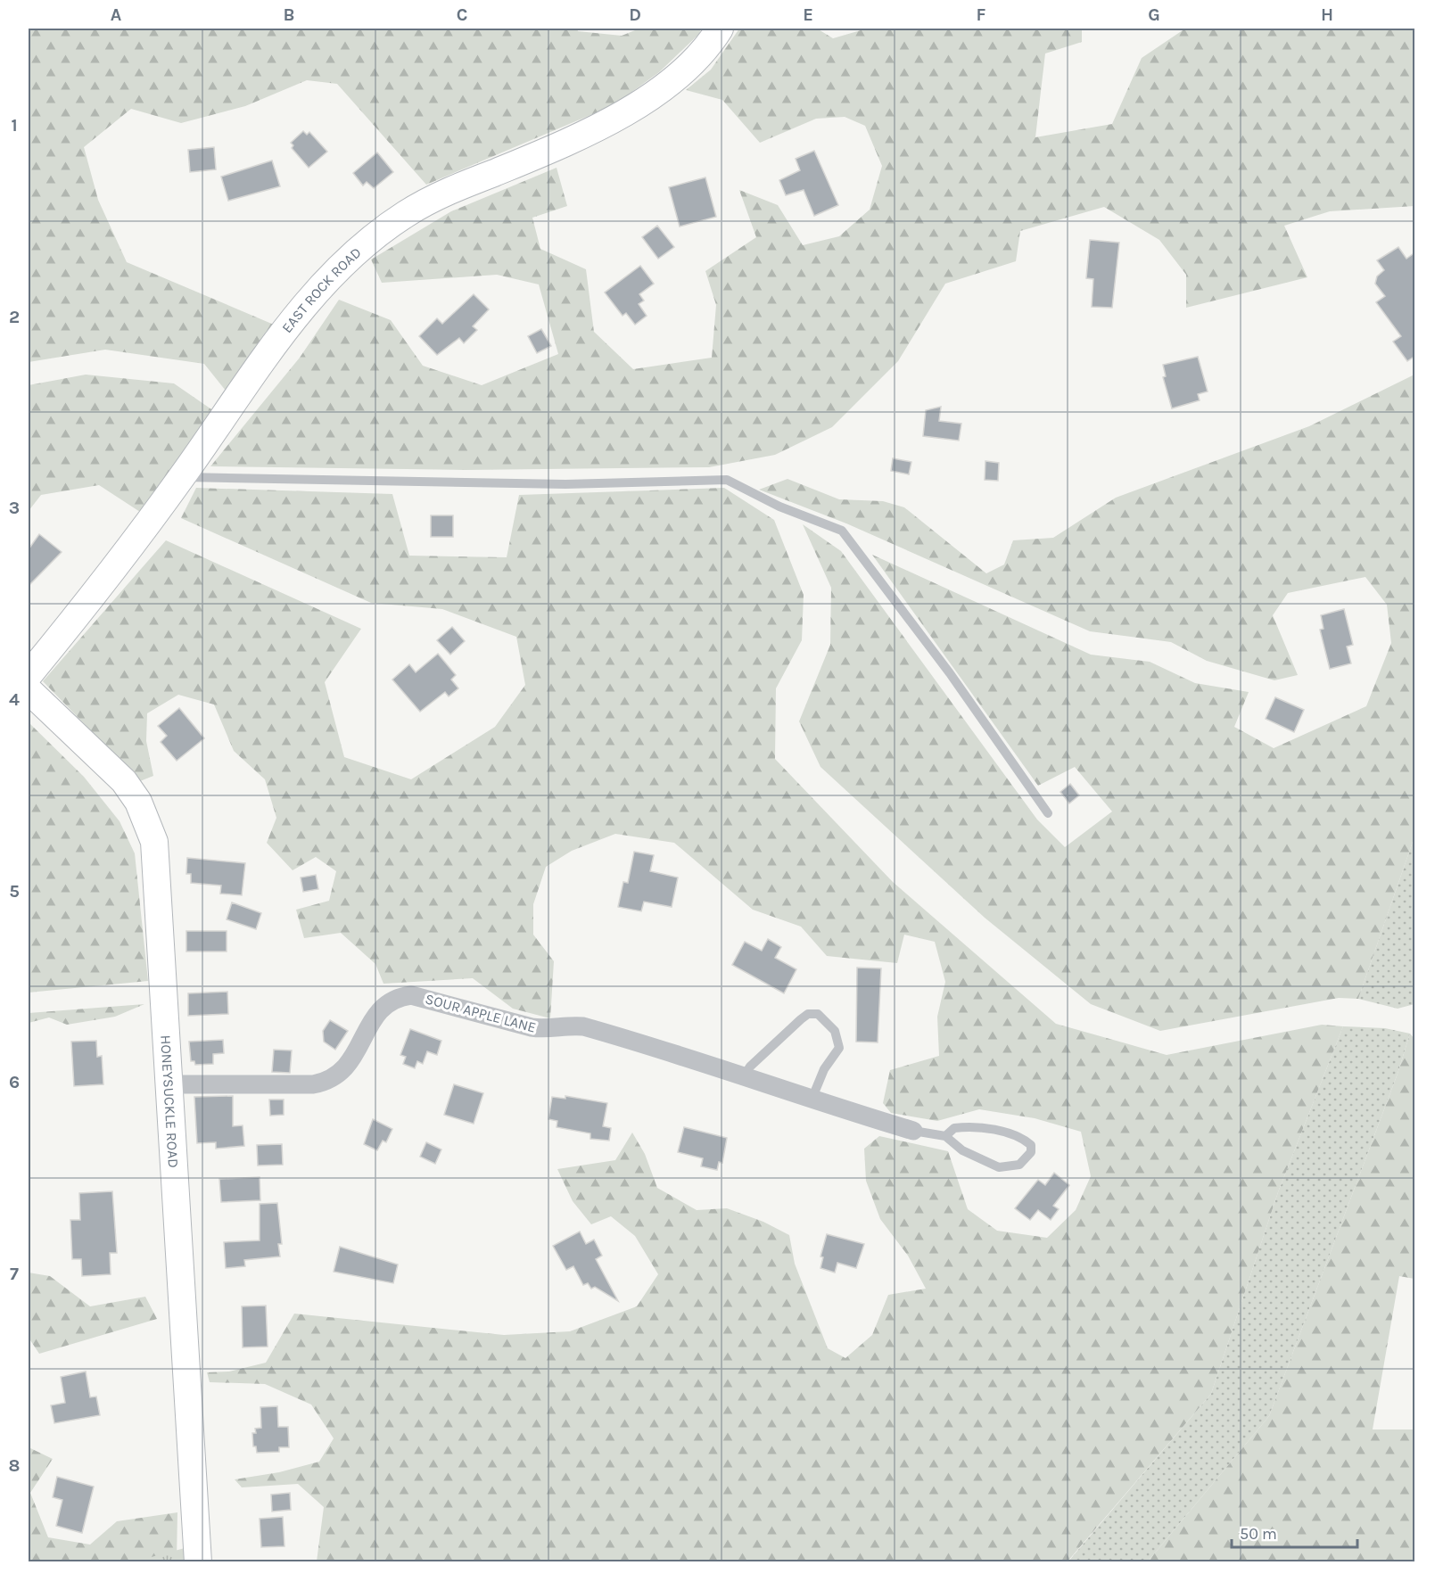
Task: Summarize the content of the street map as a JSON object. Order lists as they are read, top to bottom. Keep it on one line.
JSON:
{"streets":{"street":["EAST ROCK ROAD","SOUR APPLE LANE","HONEYSUCKLE ROAD"]},"crossings":[["SOUR APPLE LANE","HONEYSUCKLE ROAD"]],"scale_bar":"50 m","grid":{"columns":["A","B","C","D","E","F","G","H"],"rows":["1","2","3","4","5","6","7","8"]}}
